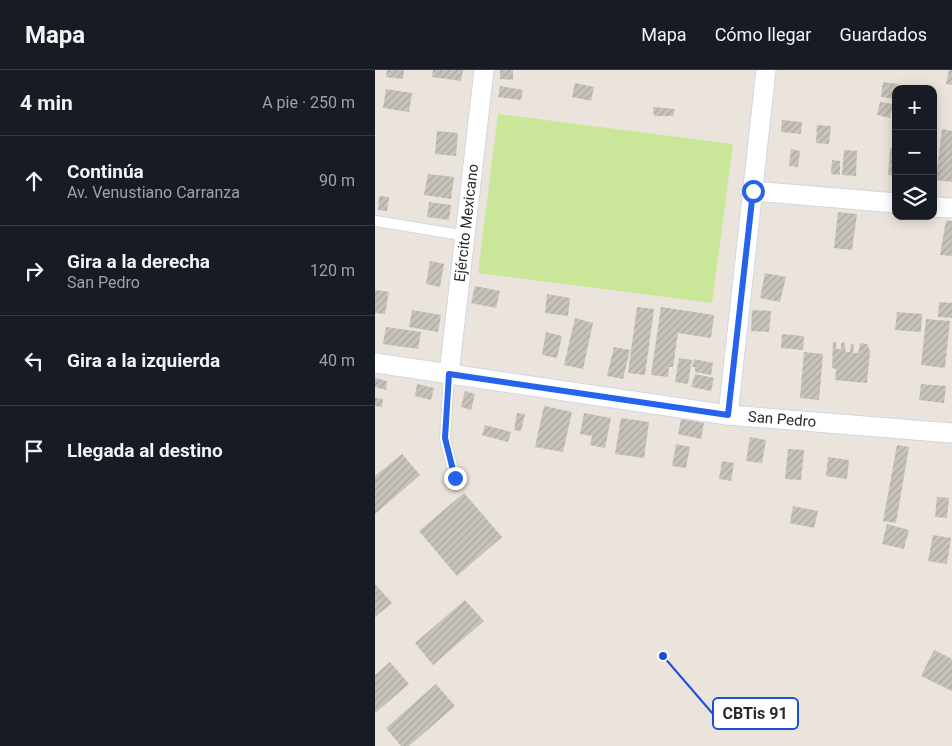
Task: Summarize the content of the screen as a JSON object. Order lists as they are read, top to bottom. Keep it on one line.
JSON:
{"streets":{"street":["Ejército Mexicano","San Pedro"]},"crossings":[["Ejército Mexicano","San Pedro"]],"places":["CBTis 91"],"page":{"header":"Mapa","nav":["Mapa","Cómo llegar","Guardados"],"heading":["4 min","A pie · 250 m"],"map_buttons":["+","−"],"list":[["Continúa","Av. Venustiano Carranza","90 m"],["Gira a la derecha","San Pedro","120 m"],["Gira a la izquierda","40 m"],"Llegada al destino"]}}
